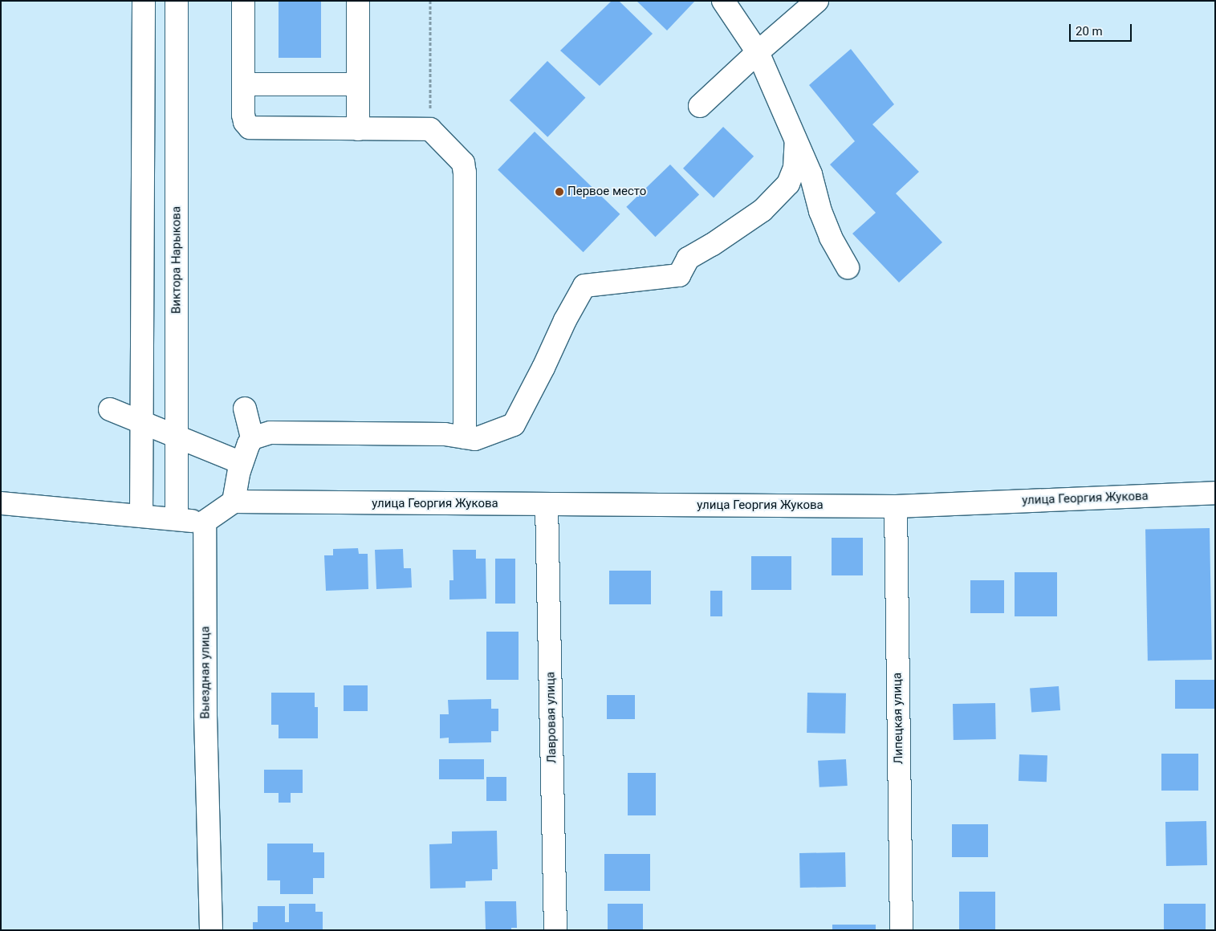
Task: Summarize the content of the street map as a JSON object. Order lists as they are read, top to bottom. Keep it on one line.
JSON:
{"streets":{"street":["Виктора Нарыкова","улица Георгия Жукова","Выездная улица","Лавровая улица","Липецкая улица"]},"crossings":[["улица Георгия Жукова","Лавровая улица"],["улица Георгия Жукова","Липецкая улица"]],"places":["Первое место"],"scale_bar":"20 m"}
